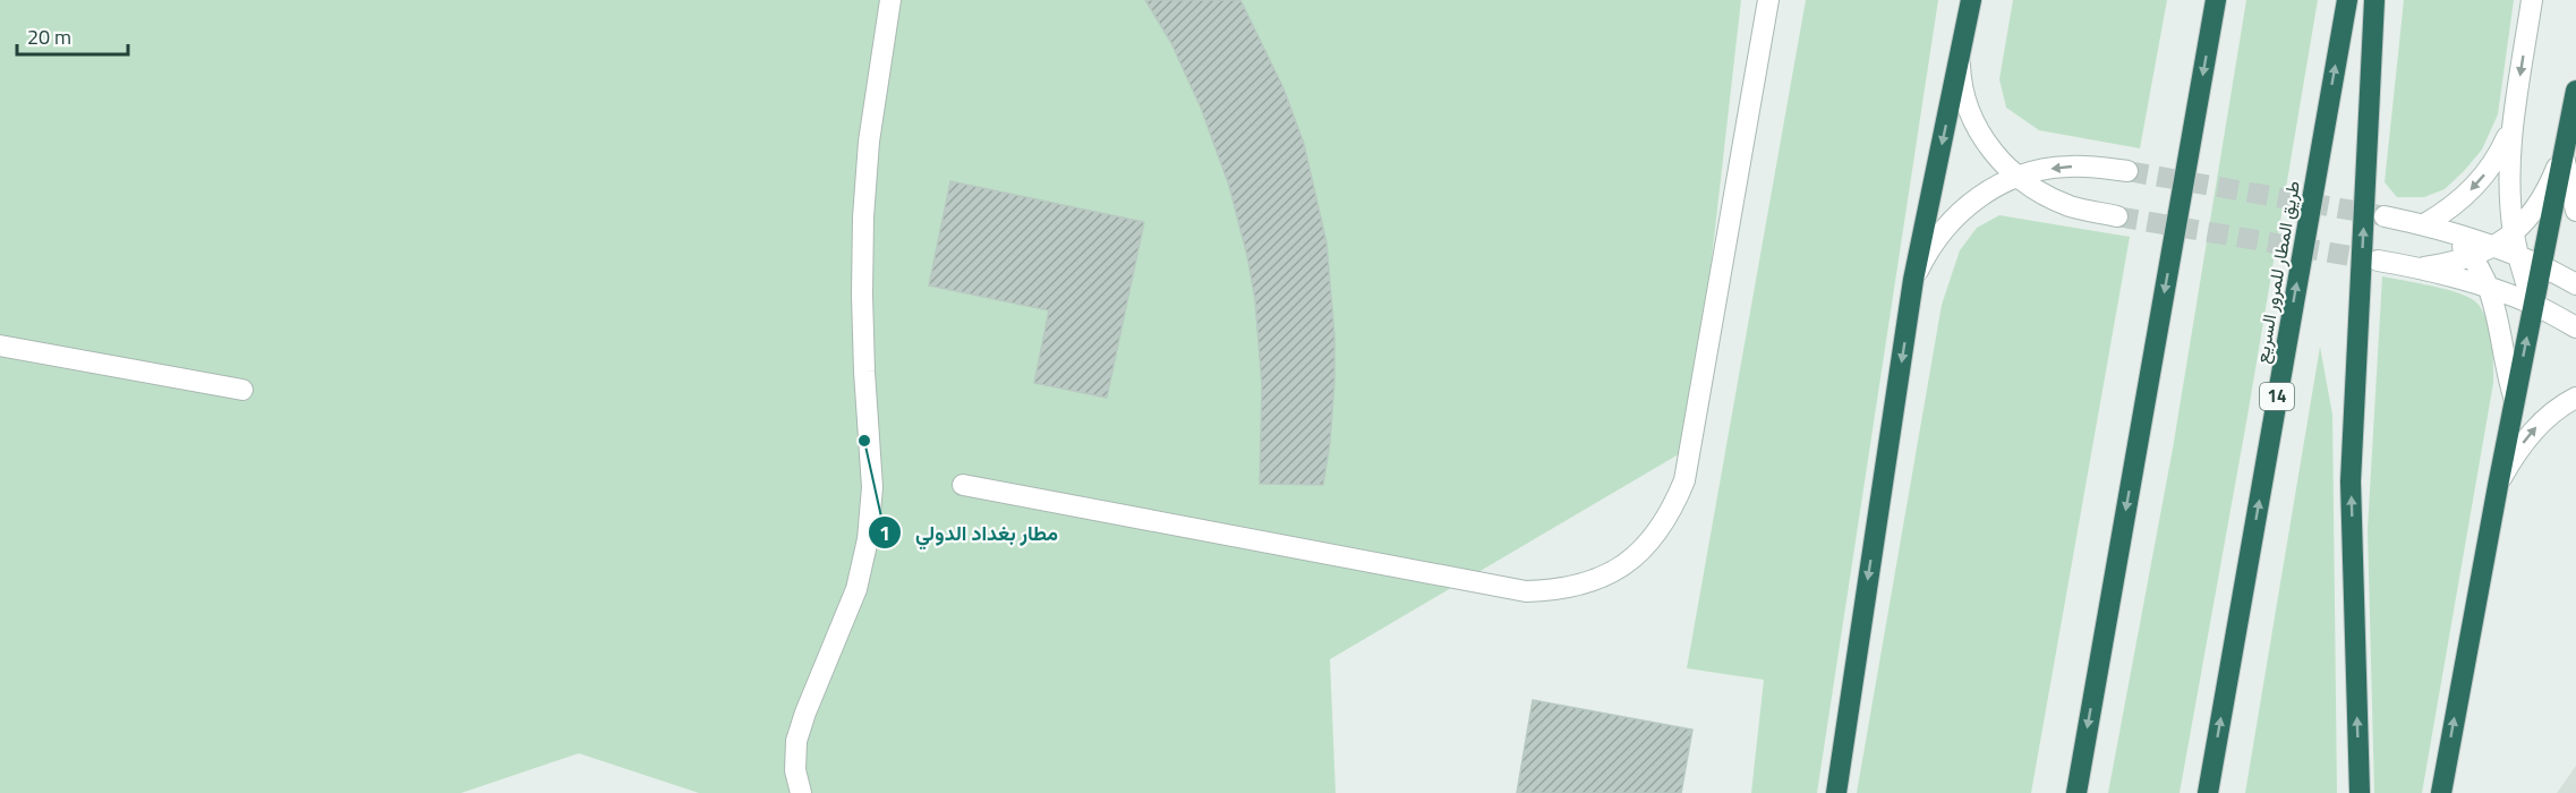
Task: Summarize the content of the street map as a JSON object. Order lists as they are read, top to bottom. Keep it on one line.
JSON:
{"streets":{"highway":["طريق المطار للمرور السريع","14"]},"places":["مطار بغداد الدولي"],"scale_bar":"20 m"}
